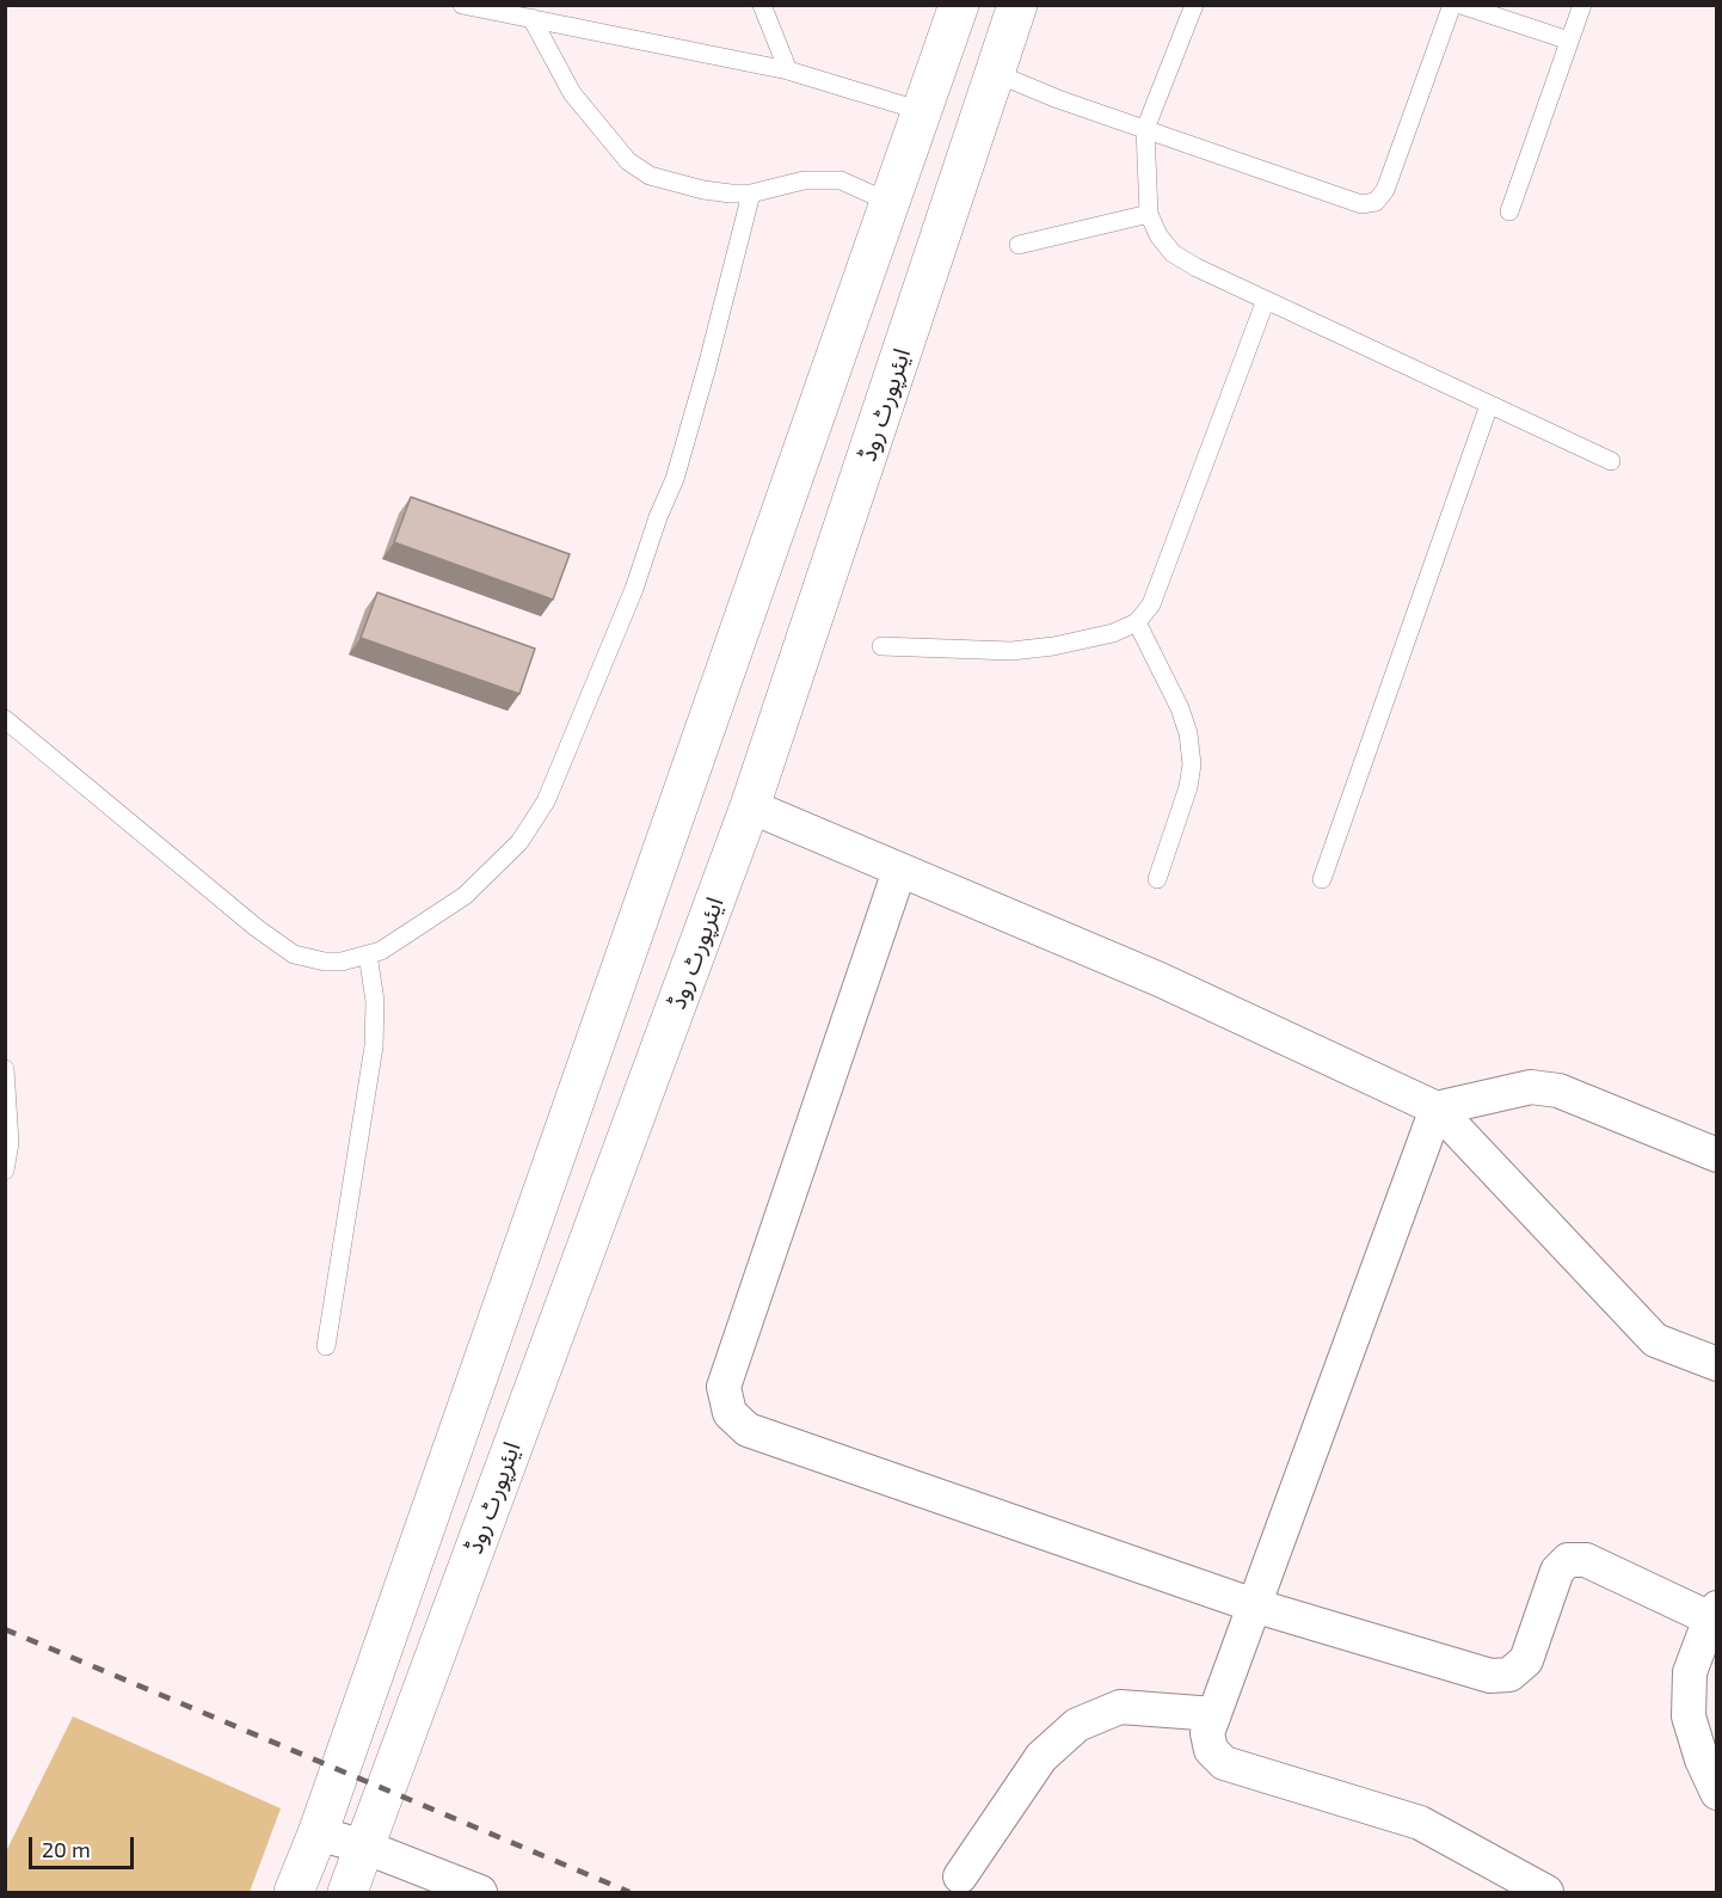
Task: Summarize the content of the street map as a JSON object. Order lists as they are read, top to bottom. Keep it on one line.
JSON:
{"streets":{"main road":["ایئرپورٹ روڈ"]},"scale_bar":"20 m"}
